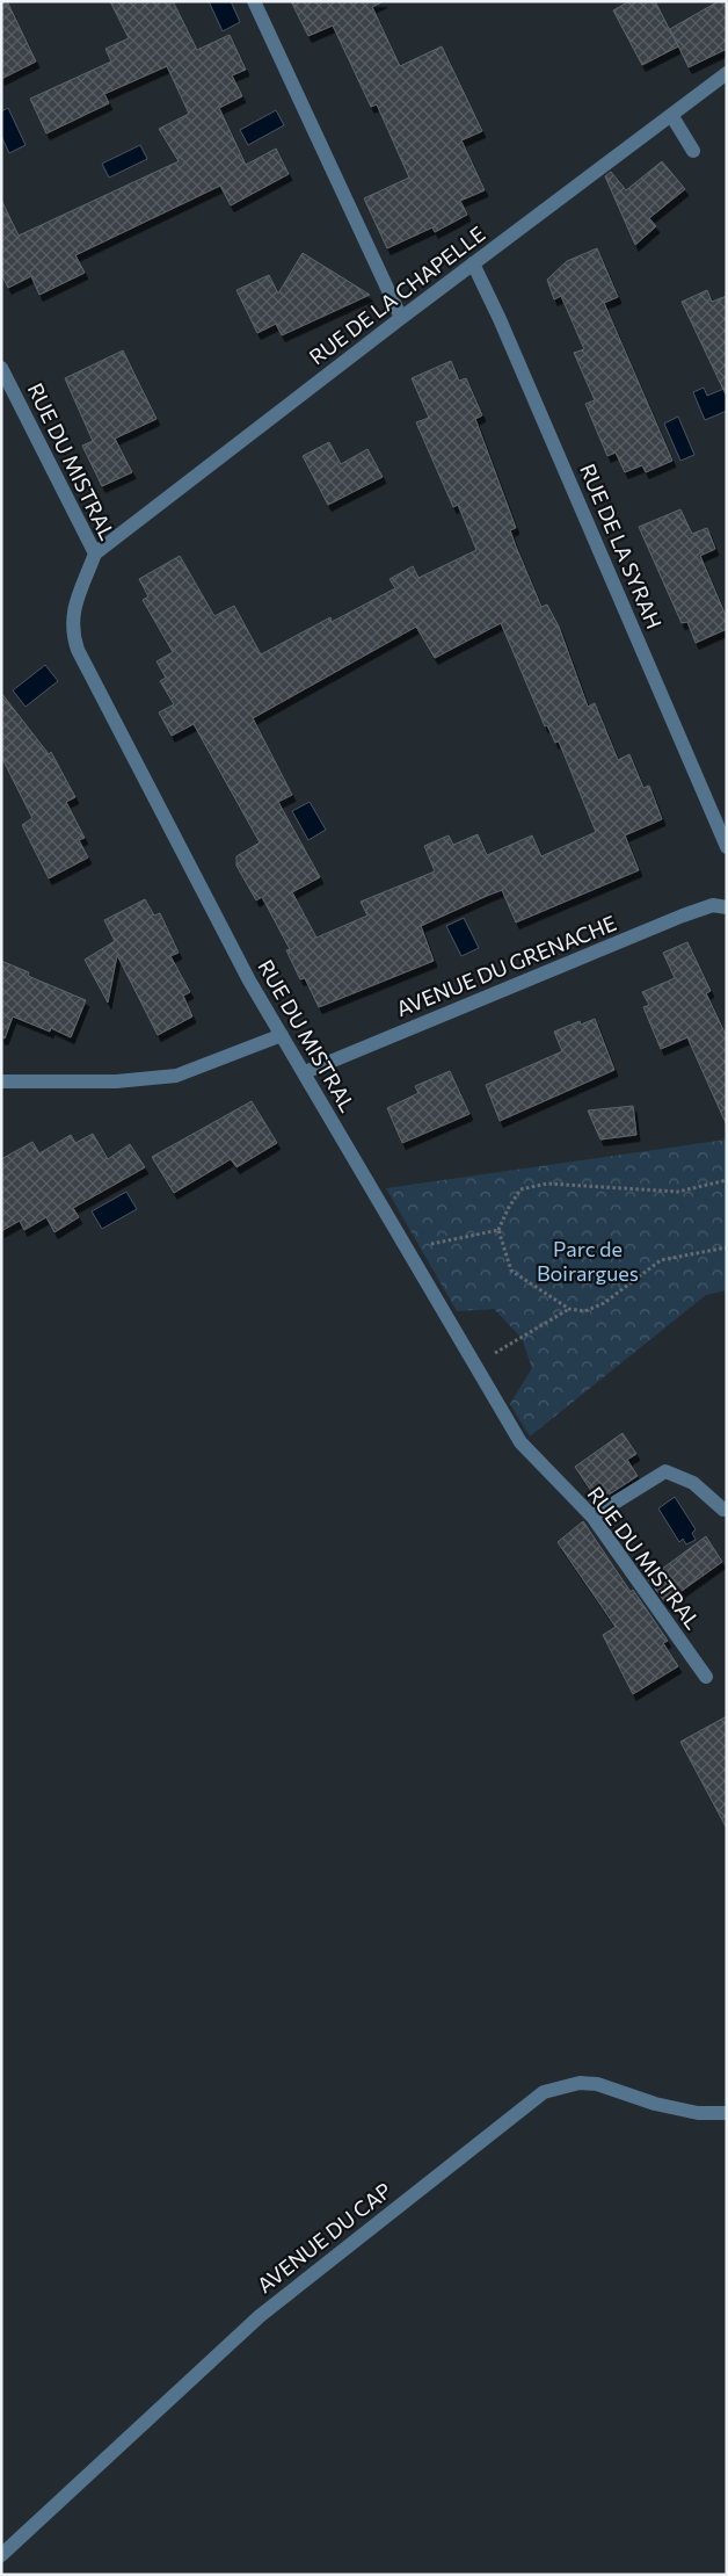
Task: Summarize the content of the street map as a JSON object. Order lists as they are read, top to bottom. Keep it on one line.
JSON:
{"streets":{"street":["RUE DE LA CHAPELLE","RUE DU MISTRAL","RUE DE LA SYRAH","AVENUE DU GRENACHE","AVENUE DU CAP"]},"crossings":[["RUE DE LA CHAPELLE","RUE DU MISTRAL"],["RUE DE LA CHAPELLE","RUE DE LA SYRAH"],["RUE DU MISTRAL","AVENUE DU GRENACHE"]],"parks":["Parc de Boirargues"]}
